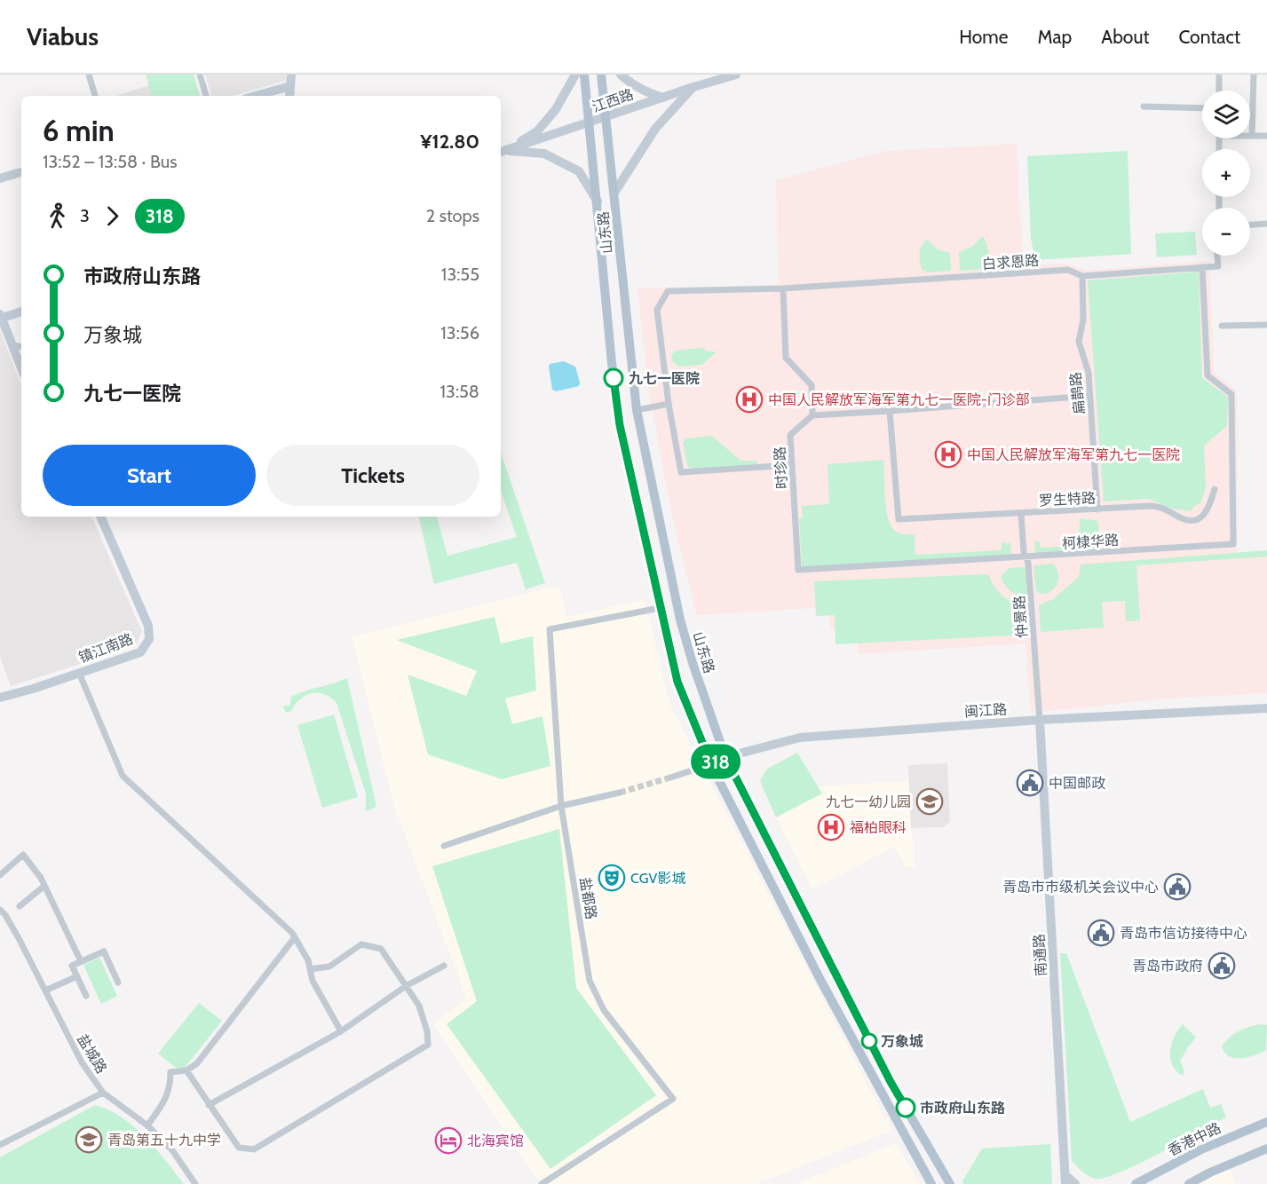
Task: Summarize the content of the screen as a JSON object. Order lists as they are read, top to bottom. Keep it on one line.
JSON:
{"streets":{"main road":["山东路","香港中路"],"street":["江西路","白求恩路","扁鹊路","时珍路","罗生特路","柯棣华路","仲景路","镇江南路","闽江路","盐都路","南通路","盐城路"]},"crossings":[["江西路","山东路"],["山东路","闽江路"],["山东路","盐都路"],["白求恩路","扁鹊路"],["白求恩路","柯棣华路"],["扁鹊路","罗生特路"],["时珍路","柯棣华路"],["罗生特路","仲景路"],["柯棣华路","仲景路"],["仲景路","闽江路"],["仲景路","南通路"],["闽江路","南通路"]],"places":{"other":["九七一医院","万象城","市政府山东路"],"hospital":["中国人民解放军海军第九七一医院-门诊部","中国人民解放军海军第九七一医院","福柏眼科"],"public building":["中国邮政","青岛市市级机关会议中心","青岛市信访接待中心","青岛市政府"],"school or university":["九七一幼儿园","青岛第五十九中学"],"theatre":["CGV影城"],"hotel":["北海宾馆"]},"lines":["bus line 318"],"page":{"header":"Viabus","nav":["Home","Map","About","Contact"],"on_map":"318","map_buttons":["+","−"],"heading":["6 min","13:52 – 13:58 · Bus","¥12.80"],"legs":["3","318","2 stops"],"list":[{"name":"市政府山东路","value":"13:55"},{"name":"万象城","value":"13:56"},{"name":"九七一医院","value":"13:58"}],"buttons":["Start","Tickets"]}}
